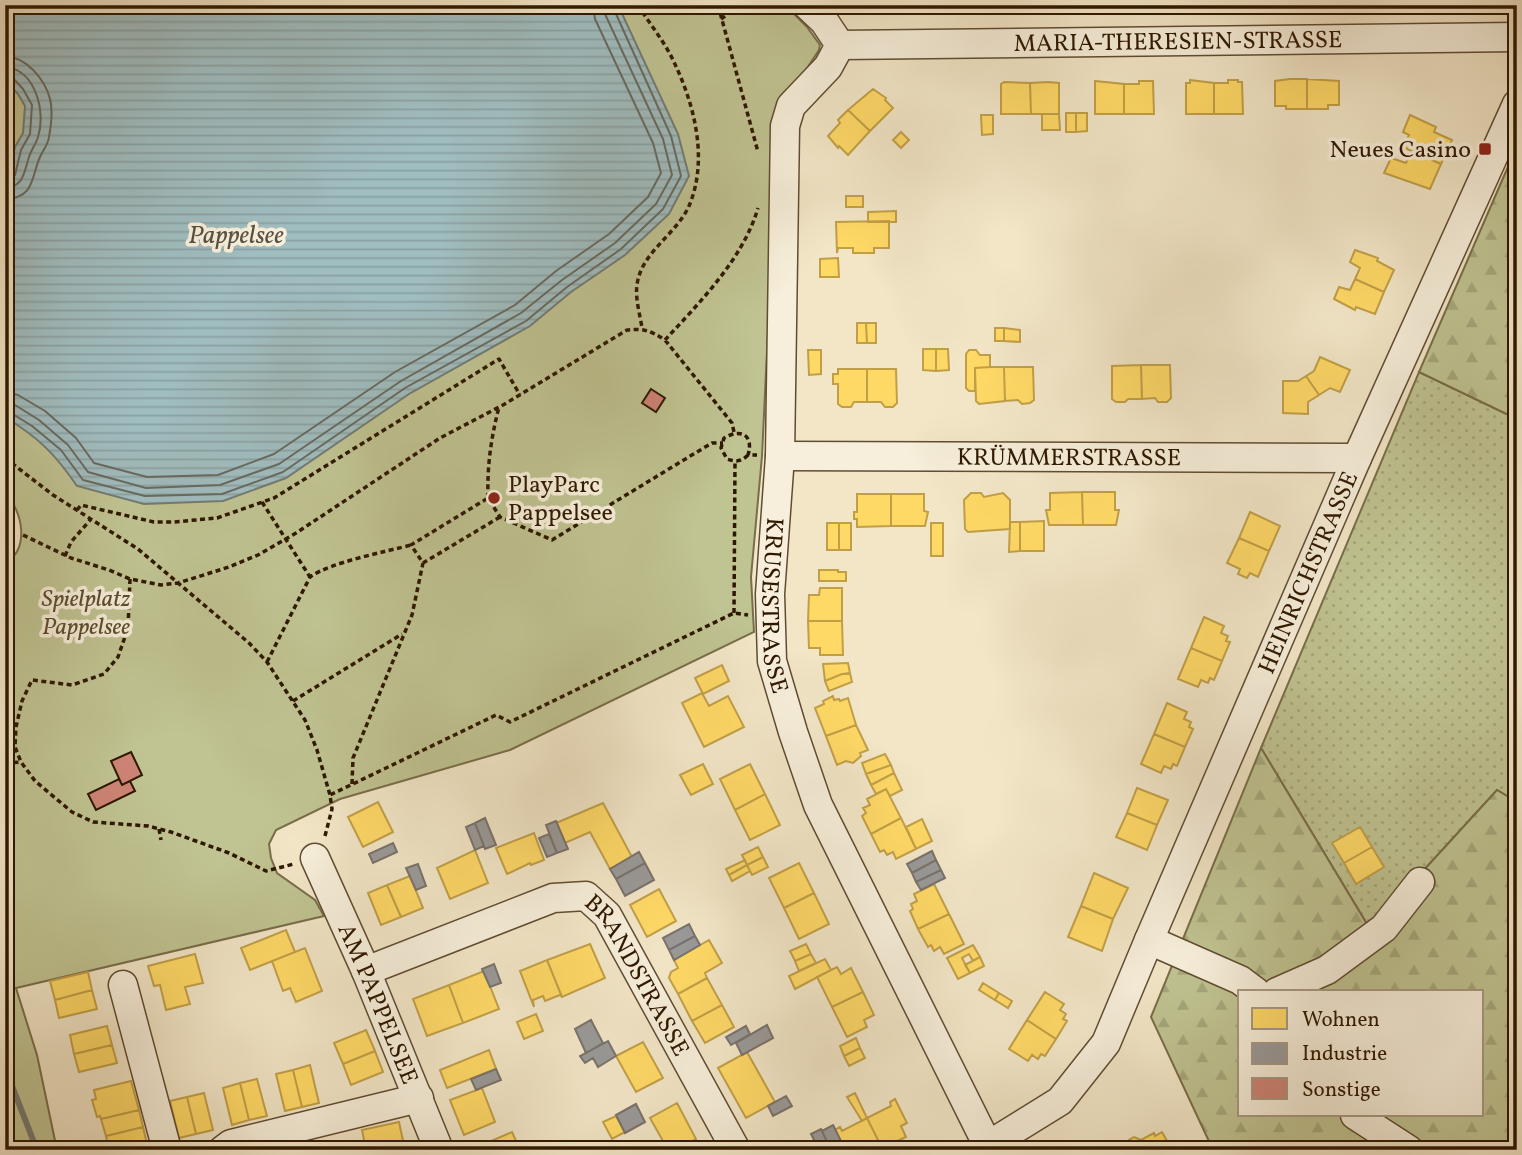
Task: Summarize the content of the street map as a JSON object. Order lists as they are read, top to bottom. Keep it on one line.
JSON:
{"streets":{"street":["MARIA-THERESIEN-STRASSE","KRÜMMERSTRASSE","HEINRICHSTRASSE","KRUSESTRASSE","BRANDSTRASSE","AM PAPPELSEE"]},"crossings":[["MARIA-THERESIEN-STRASSE","KRUSESTRASSE"],["KRÜMMERSTRASSE","HEINRICHSTRASSE"],["KRÜMMERSTRASSE","KRUSESTRASSE"],["HEINRICHSTRASSE","KRUSESTRASSE"],["BRANDSTRASSE","AM PAPPELSEE"]],"water":["Pappelsee"],"parks":["Spielplatz Pappelsee"],"places":{"transit":["Neues Casino"],"other":["PlayParc Pappelsee"]},"legend":["Wohnen","Industrie","Sonstige"]}
